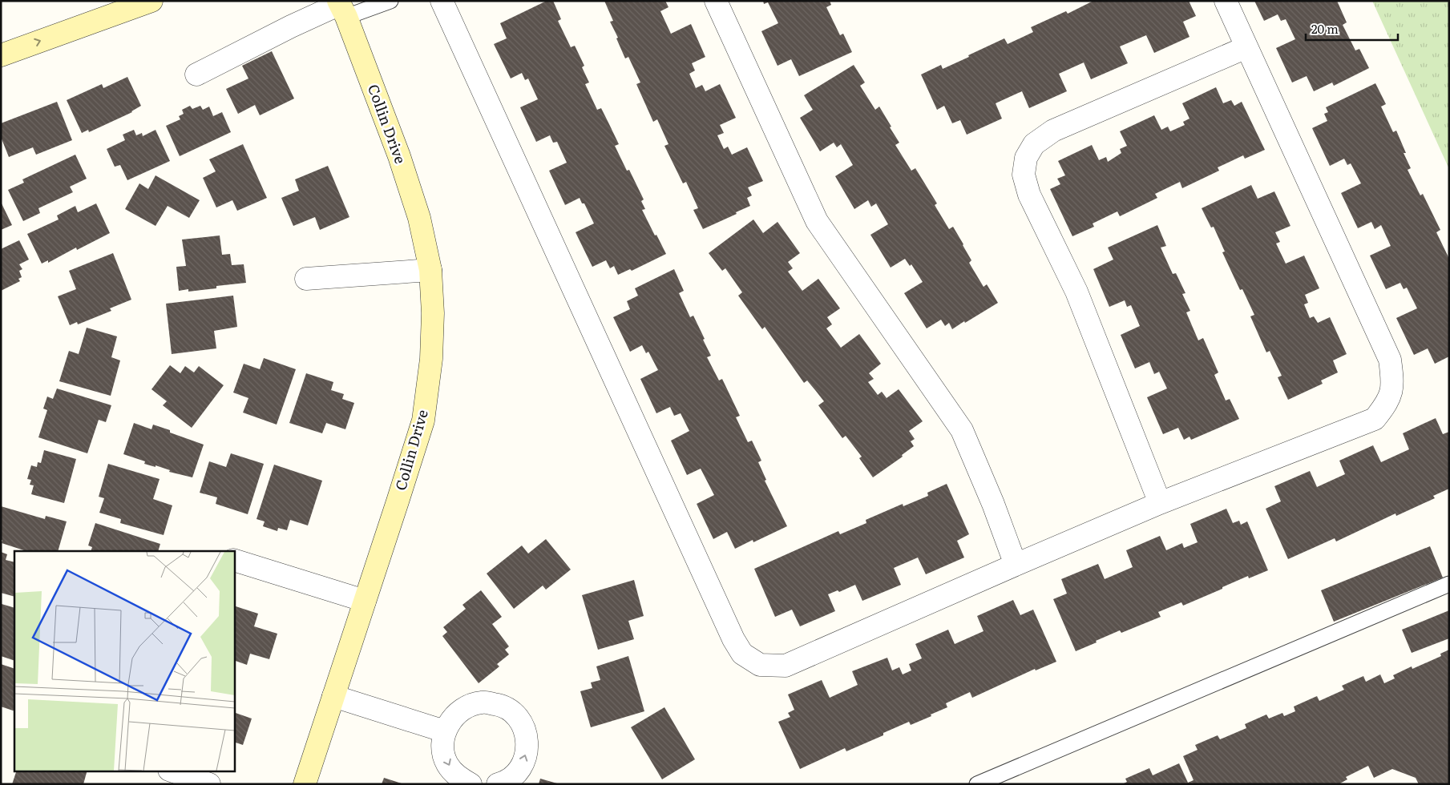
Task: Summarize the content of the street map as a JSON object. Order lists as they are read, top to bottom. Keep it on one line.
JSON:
{"streets":{"street":["Collin Drive"]},"scale_bar":"20 m"}
